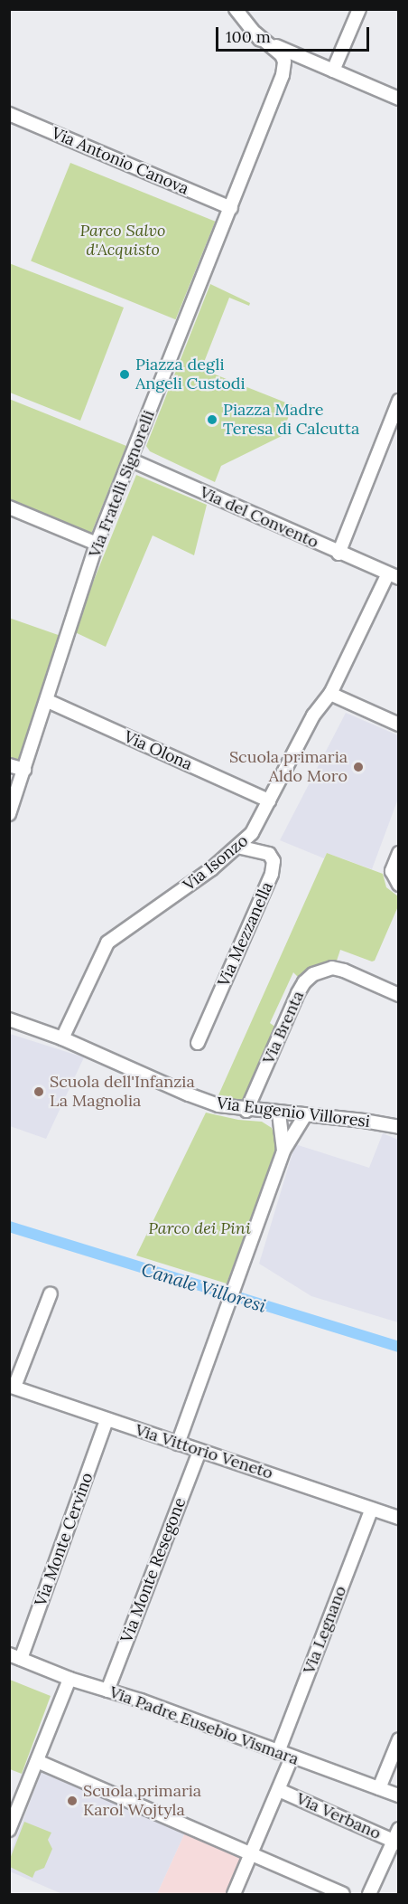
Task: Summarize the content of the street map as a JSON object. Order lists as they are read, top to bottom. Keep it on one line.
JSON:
{"streets":{"street":["Via Antonio Canova","Via Fratelli Signorelli","Via del Convento","Via Olona","Via Isonzo","Via Mezzanella","Via Brenta","Via Eugenio Villoresi","Via Vittorio Veneto","Via Monte Cervino","Via Monte Resegone","Via Legnano","Via Padre Eusebio Vismara","Via Verbano"]},"crossings":[["Via Antonio Canova","Via Fratelli Signorelli"],["Via Fratelli Signorelli","Via del Convento"],["Via Fratelli Signorelli","Via Olona"],["Via del Convento","Via Isonzo"],["Via Olona","Via Isonzo"],["Via Isonzo","Via Mezzanella"],["Via Isonzo","Via Eugenio Villoresi"],["Via Brenta","Via Eugenio Villoresi"],["Via Vittorio Veneto","Via Monte Cervino"],["Via Vittorio Veneto","Via Monte Resegone"],["Via Vittorio Veneto","Via Legnano"],["Via Monte Cervino","Via Padre Eusebio Vismara"],["Via Monte Resegone","Via Padre Eusebio Vismara"],["Via Legnano","Via Padre Eusebio Vismara"]],"water":["Canale Villoresi"],"parks":["Parco Salvo d'Acquisto","Parco dei Pini"],"places":["Piazza degli Angeli Custodi","Piazza Madre Teresa di Calcutta","Scuola primaria Aldo Moro","Scuola dell'Infanzia La Magnolia","Scuola primaria Karol Wojtyla"],"scale_bar":"100 m"}
